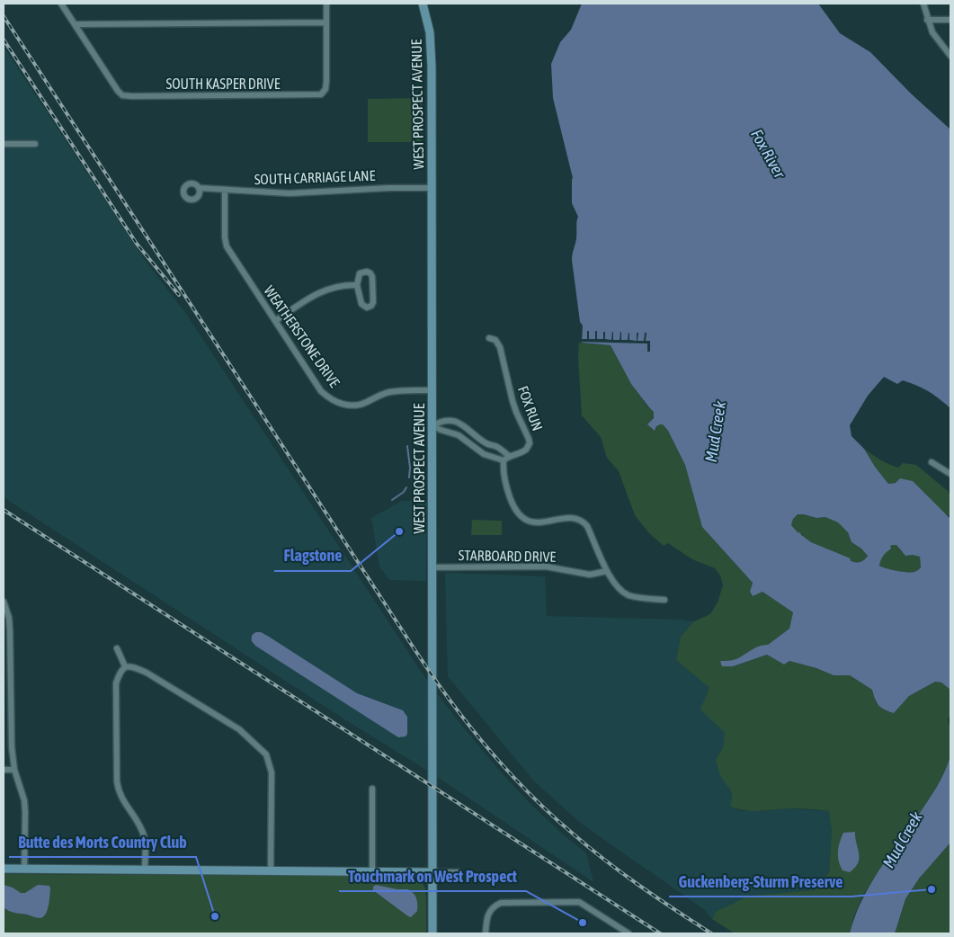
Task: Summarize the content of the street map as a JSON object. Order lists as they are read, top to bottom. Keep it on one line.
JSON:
{"streets":{"main road":["WEST PROSPECT AVENUE"],"street":["SOUTH KASPER DRIVE","SOUTH CARRIAGE LANE","WEATHERSTONE DRIVE","FOX RUN","STARBOARD DRIVE"]},"crossings":[["WEST PROSPECT AVENUE","SOUTH CARRIAGE LANE"],["WEST PROSPECT AVENUE","WEATHERSTONE DRIVE"],["WEST PROSPECT AVENUE","STARBOARD DRIVE"],["SOUTH CARRIAGE LANE","WEATHERSTONE DRIVE"]],"water":["Fox River","Mud Creek"],"places":["Flagstone","Guckenberg-Sturm Preserve","Butte des Morts Country Club","Touchmark on West Prospect"]}
